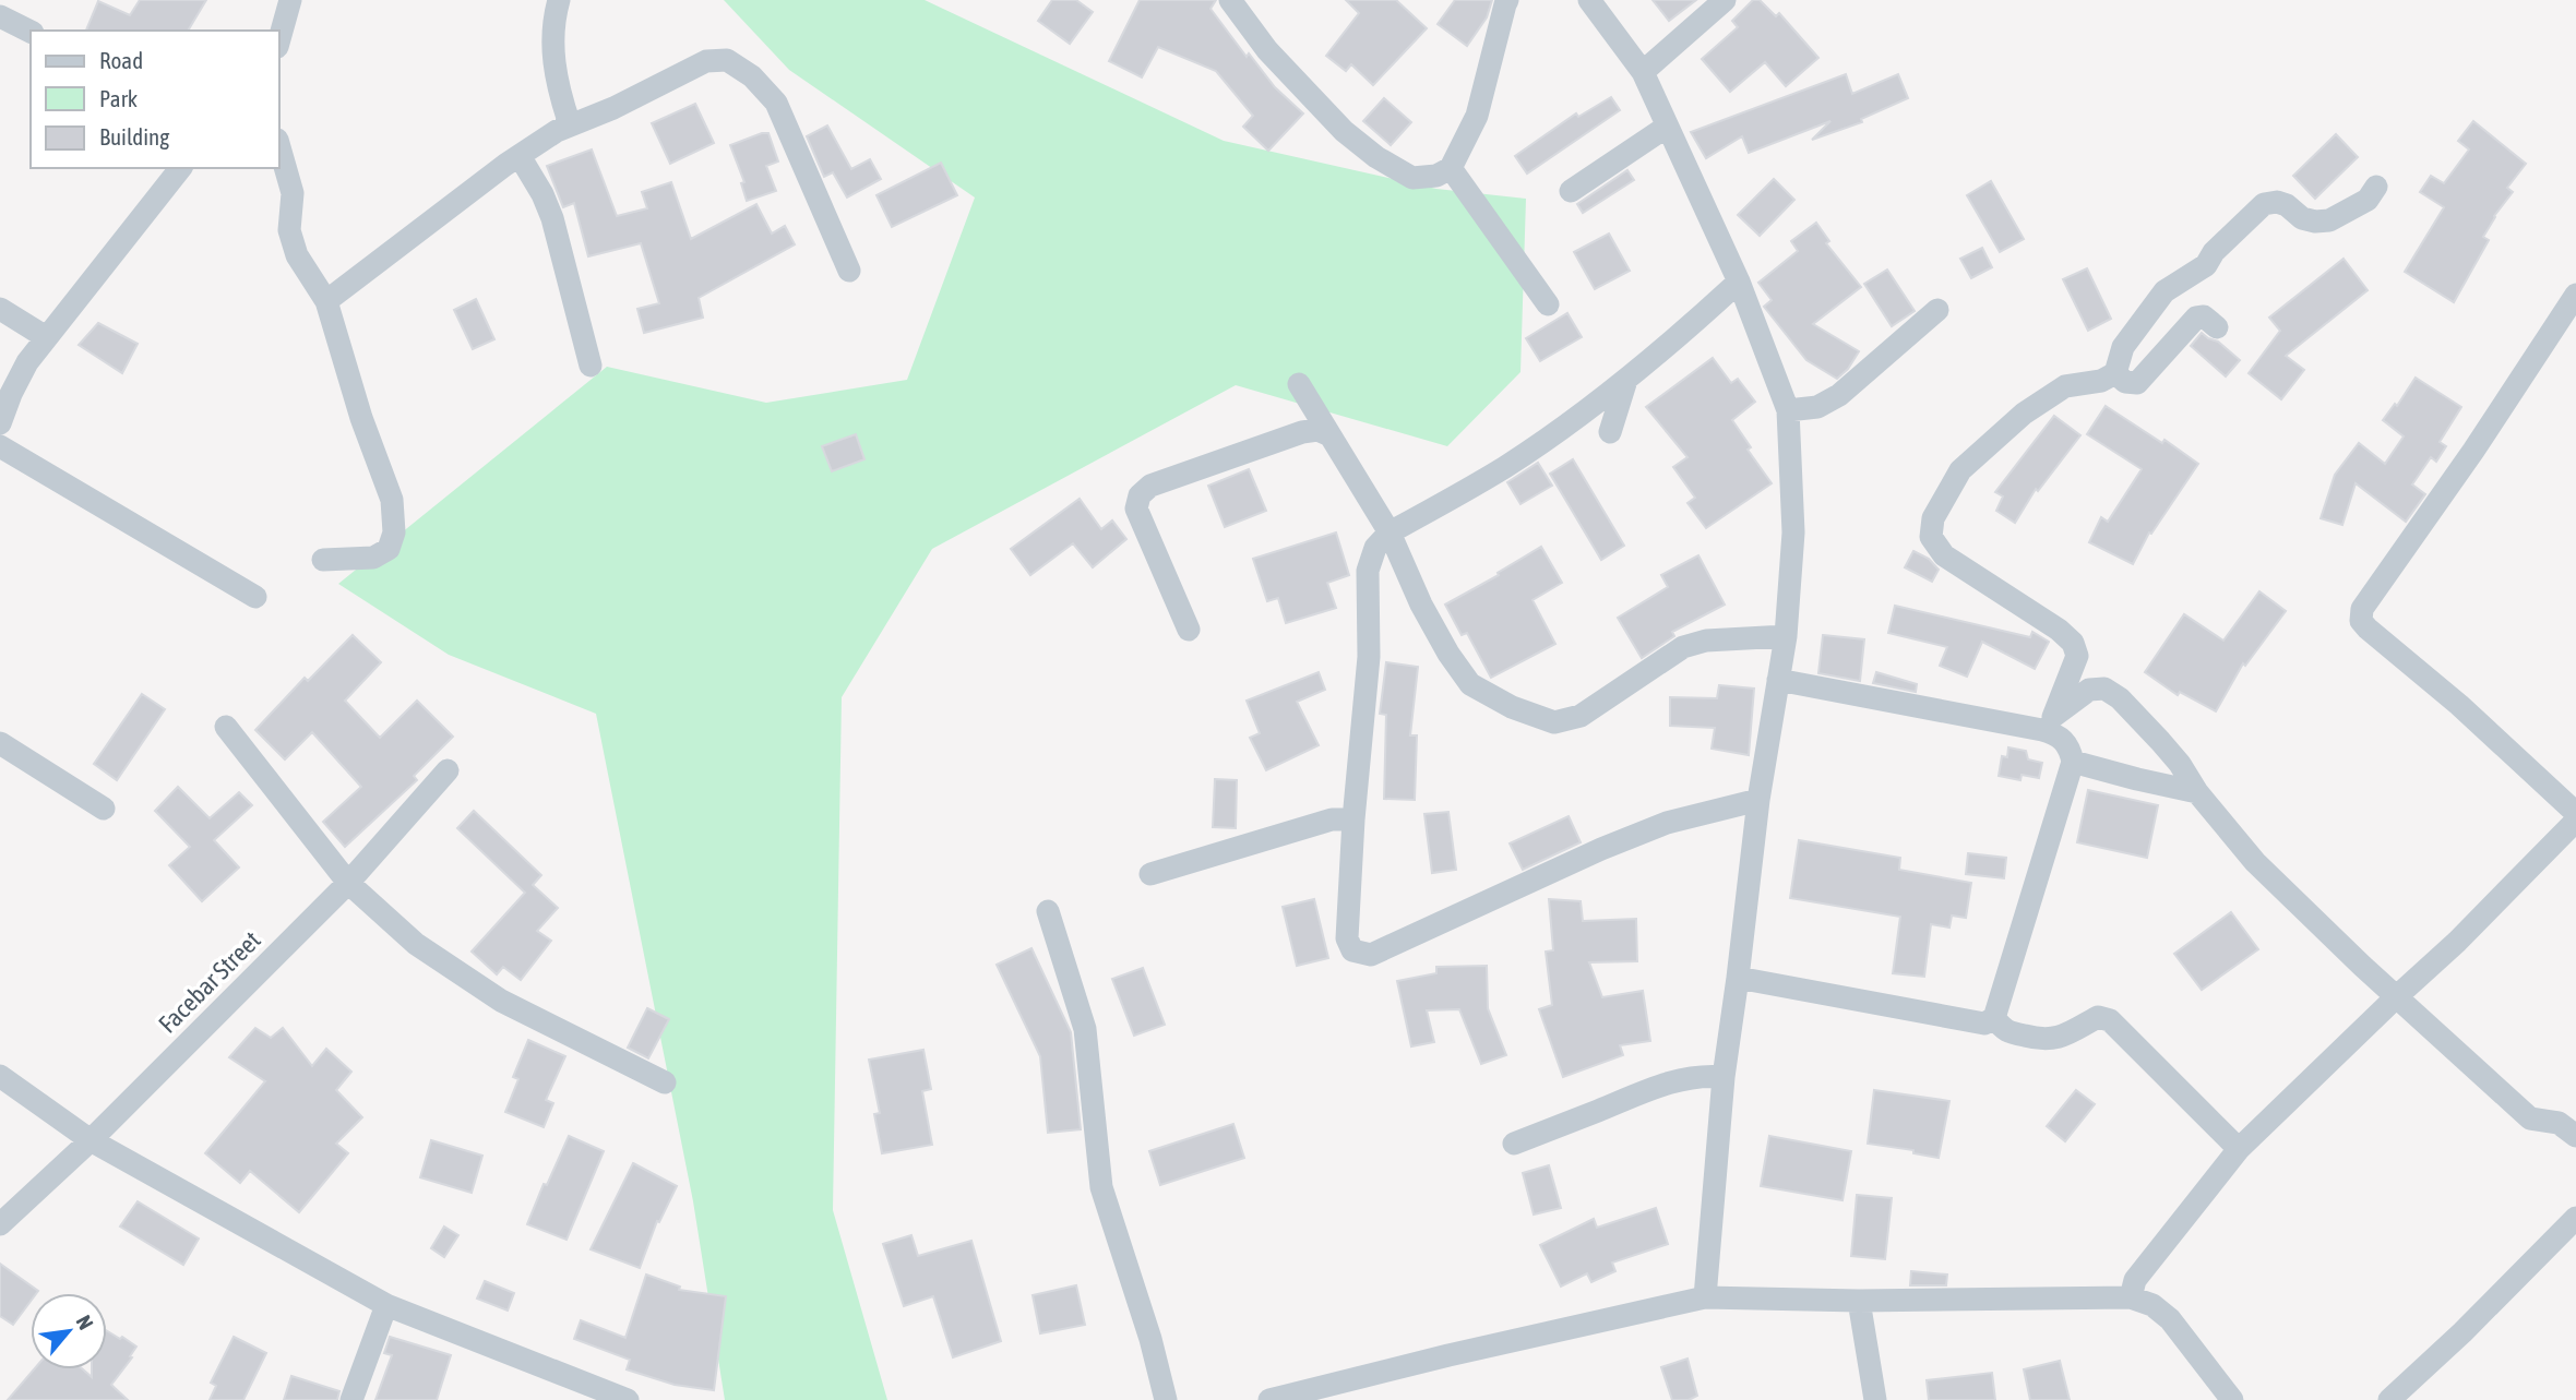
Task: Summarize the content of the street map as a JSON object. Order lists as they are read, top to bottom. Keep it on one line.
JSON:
{"streets":{"street":["Facebar Street"]},"legend":["Road","Park","Building"],"north":"top right"}
